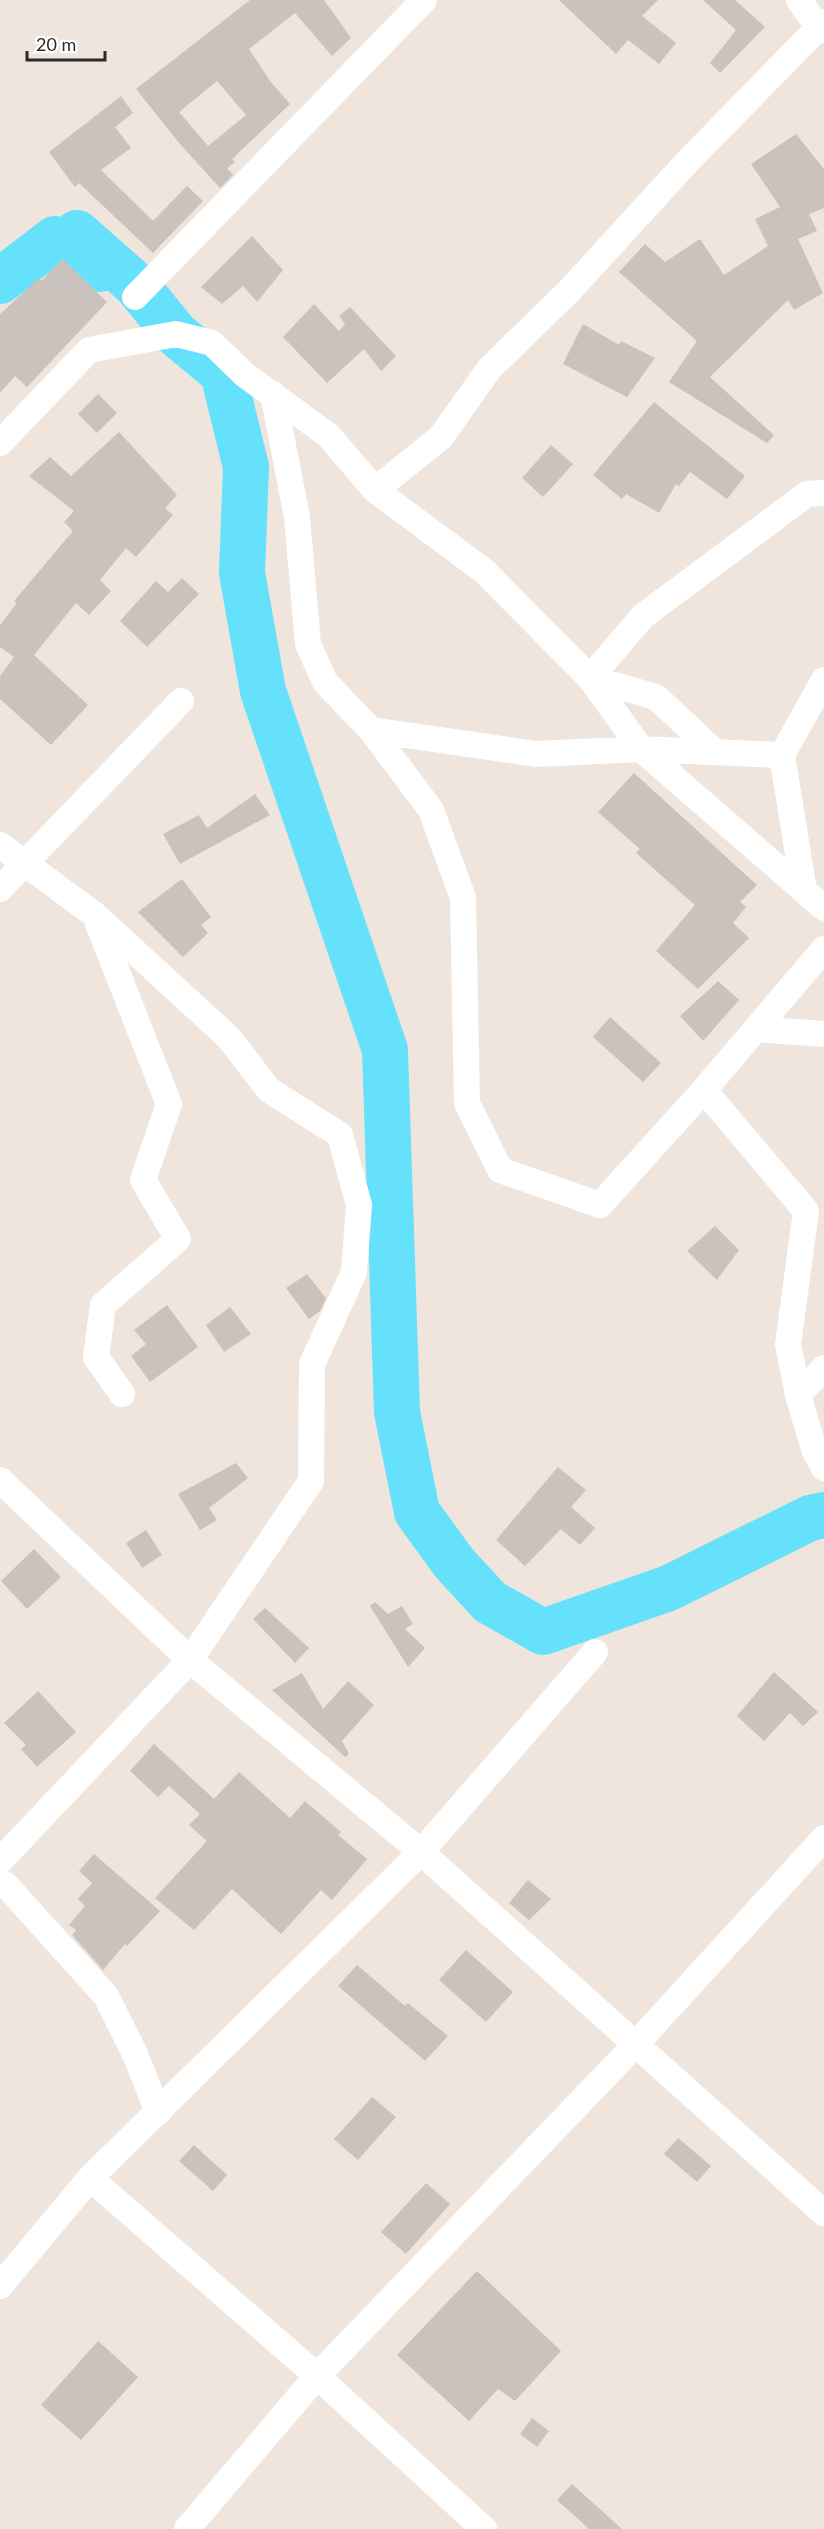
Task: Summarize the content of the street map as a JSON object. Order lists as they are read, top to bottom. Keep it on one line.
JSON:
{"scale_bar":"20 m"}
